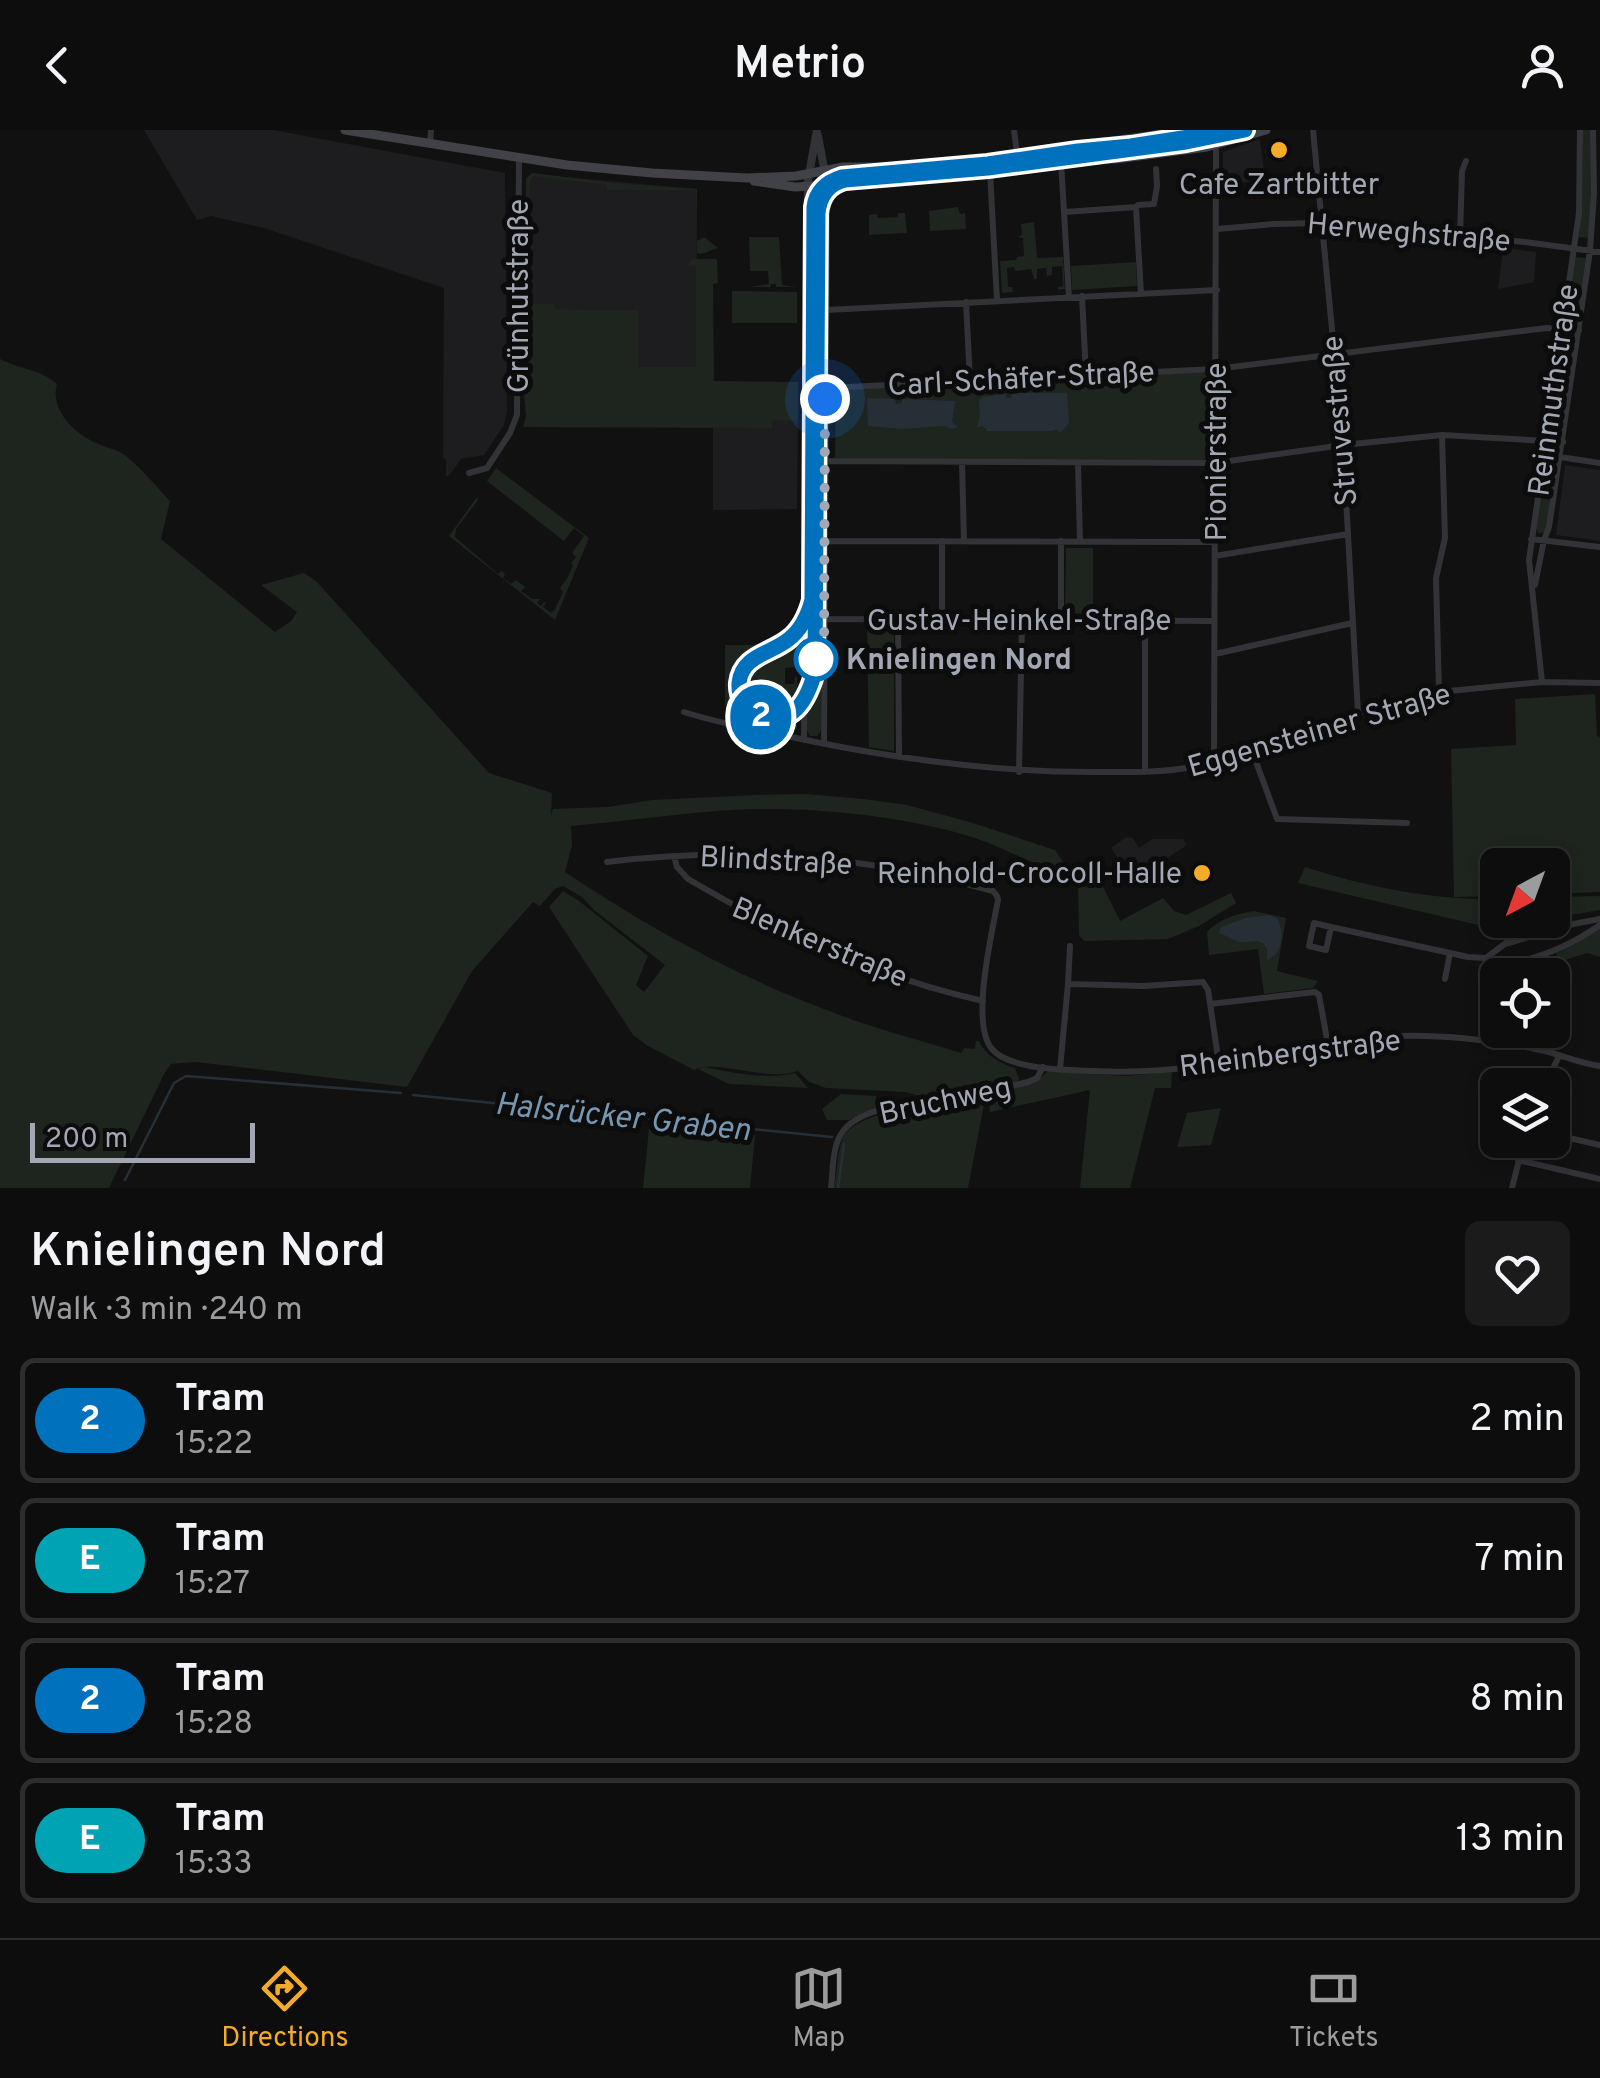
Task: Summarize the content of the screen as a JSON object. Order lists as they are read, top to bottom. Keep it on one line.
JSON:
{"streets":{"street":["Herweghstraße","Grünhutstraße","Carl-Schäfer-Straße","Reinmuthstraße","Struvestraße","Pionierstraße","Gustav-Heinkel-Straße","Eggensteiner Straße","Blindstraße","Blenkerstraße","Rheinbergstraße","Bruchweg"]},"crossings":[["Herweghstraße","Reinmuthstraße"],["Herweghstraße","Struvestraße"],["Herweghstraße","Pionierstraße"],["Carl-Schäfer-Straße","Reinmuthstraße"],["Carl-Schäfer-Straße","Struvestraße"],["Carl-Schäfer-Straße","Pionierstraße"],["Reinmuthstraße","Eggensteiner Straße"],["Struvestraße","Eggensteiner Straße"],["Pionierstraße","Gustav-Heinkel-Straße"],["Pionierstraße","Eggensteiner Straße"],["Blindstraße","Blenkerstraße"],["Blindstraße","Rheinbergstraße"],["Blenkerstraße","Rheinbergstraße"],["Rheinbergstraße","Bruchweg"]],"water":["Halsrücker Graben"],"places":["Cafe Zartbitter","Knielingen Nord","Reinhold-Crocoll-Halle"],"lines":["tram line 2"],"scale_bar":"200 m","north":"bottom left","page":{"header":"Metrio","on_map":"2","scale":"200 m","heading":["Knielingen Nord","Walk · 3 min · 240 m"],"list":[{"mark":"2","name":"Tram","note":"15:22","value":"2 min"},{"mark":"E","name":"Tram","note":"15:27","value":"7 min"},{"mark":"2","name":"Tram","note":"15:28","value":"8 min"},{"mark":"E","name":"Tram","note":"15:33","value":"13 min"}],"tabs":["Directions","Map","Tickets"]}}
